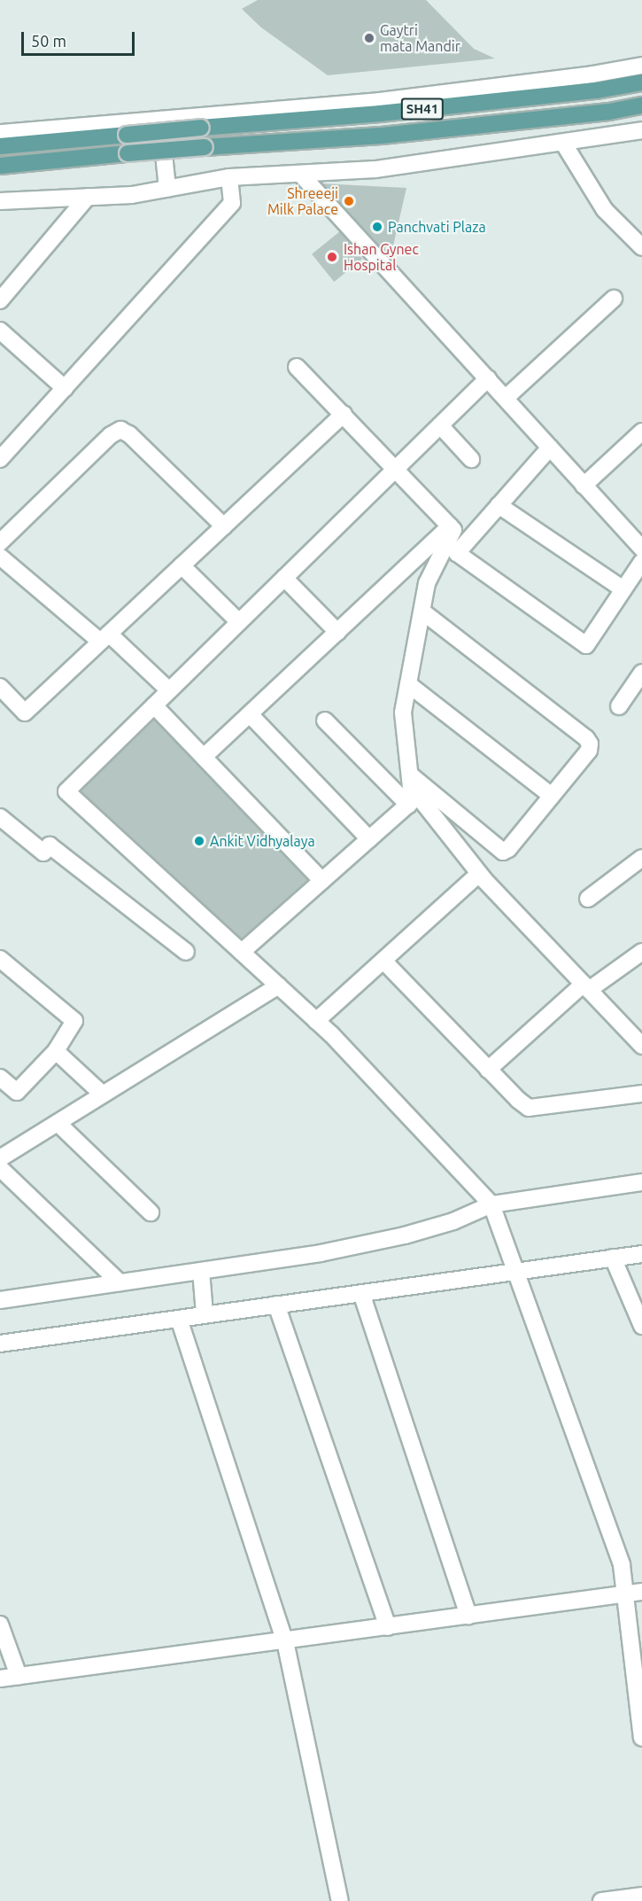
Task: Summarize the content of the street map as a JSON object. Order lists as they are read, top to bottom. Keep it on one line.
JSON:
{"streets":{"main road":["SH41"]},"places":["Gaytri mata Mandir","Shreeeji Milk Palace","Panchvati Plaza","Ishan Gynec Hospital","Ankit Vidhyalaya"],"scale_bar":"50 m"}
